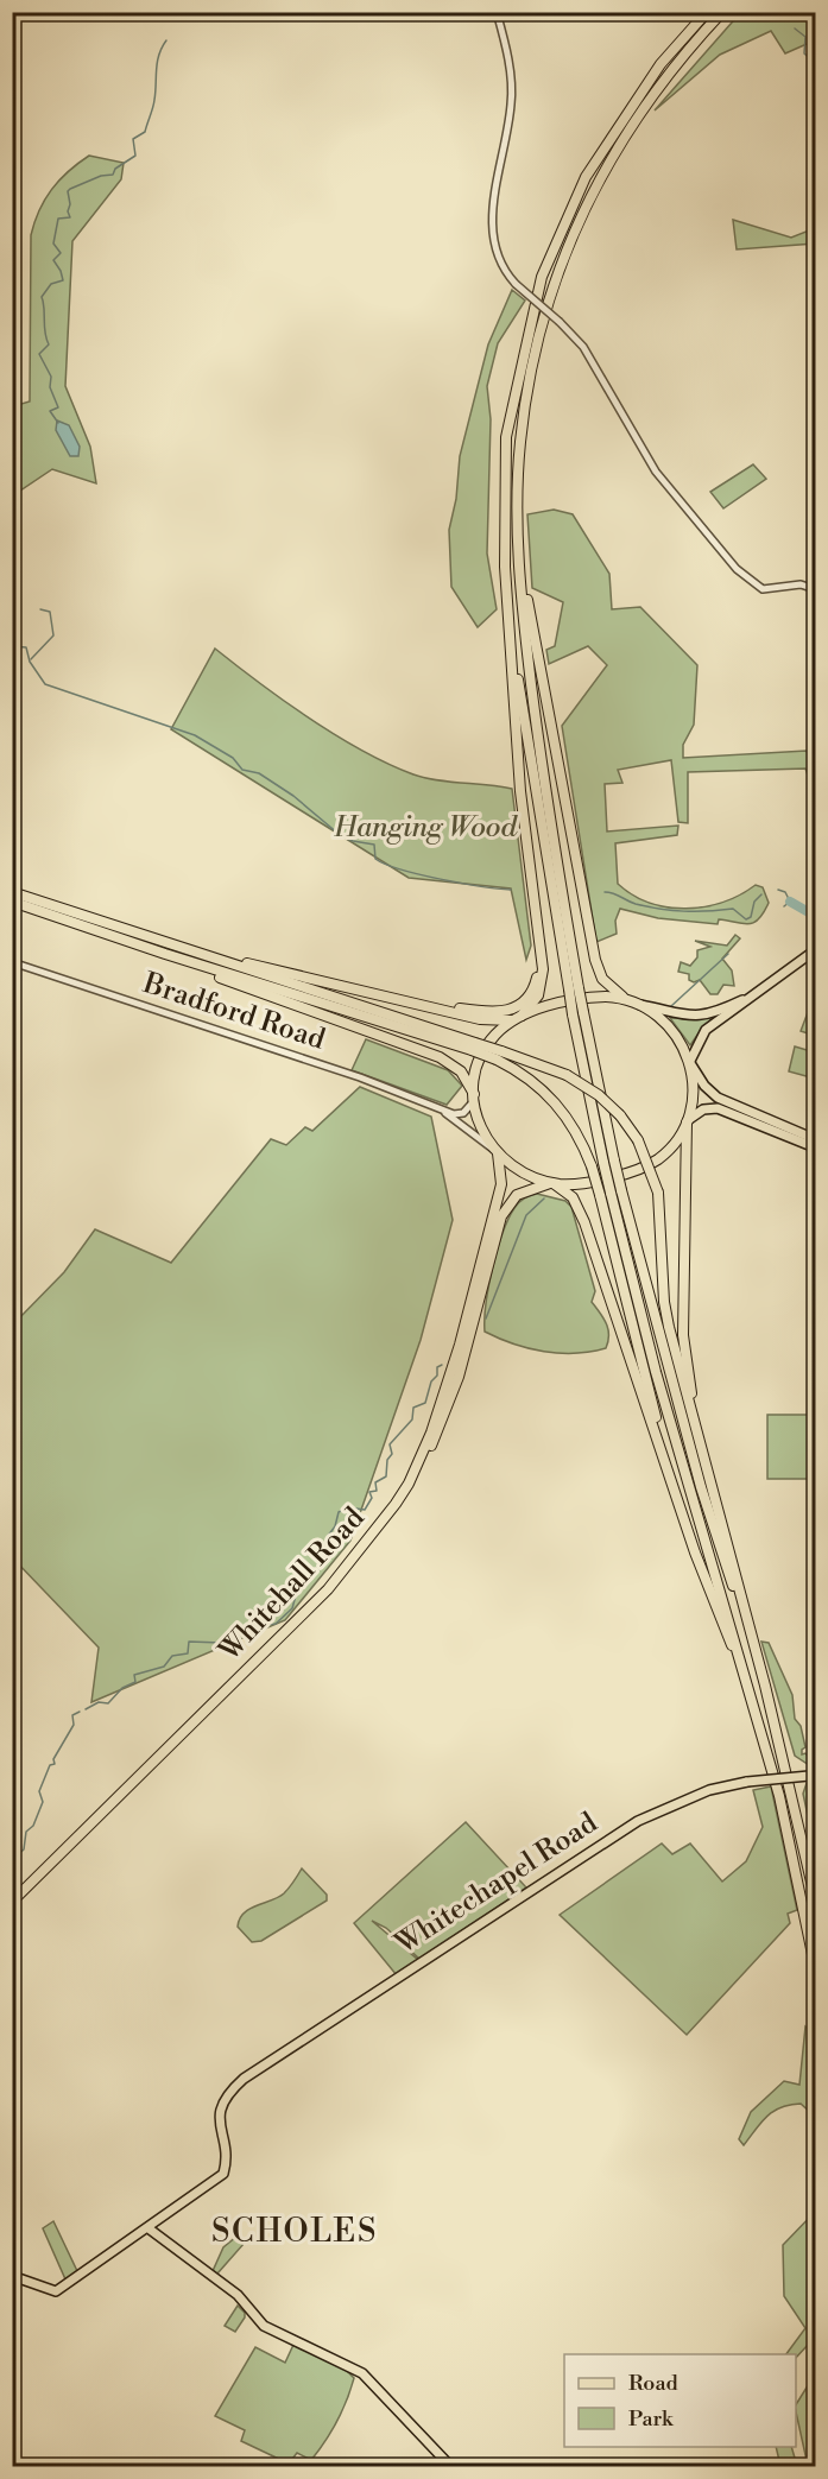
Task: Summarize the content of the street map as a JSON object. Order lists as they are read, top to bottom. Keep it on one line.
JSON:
{"streets":{"highway":["Whitehall Road"],"main road":["Whitechapel Road"],"street":["Bradford Road"]},"crossings":[["Bradford Road","Whitehall Road"]],"districts":["SCHOLES"],"parks":["Hanging Wood"],"legend":["Road","Park"]}
